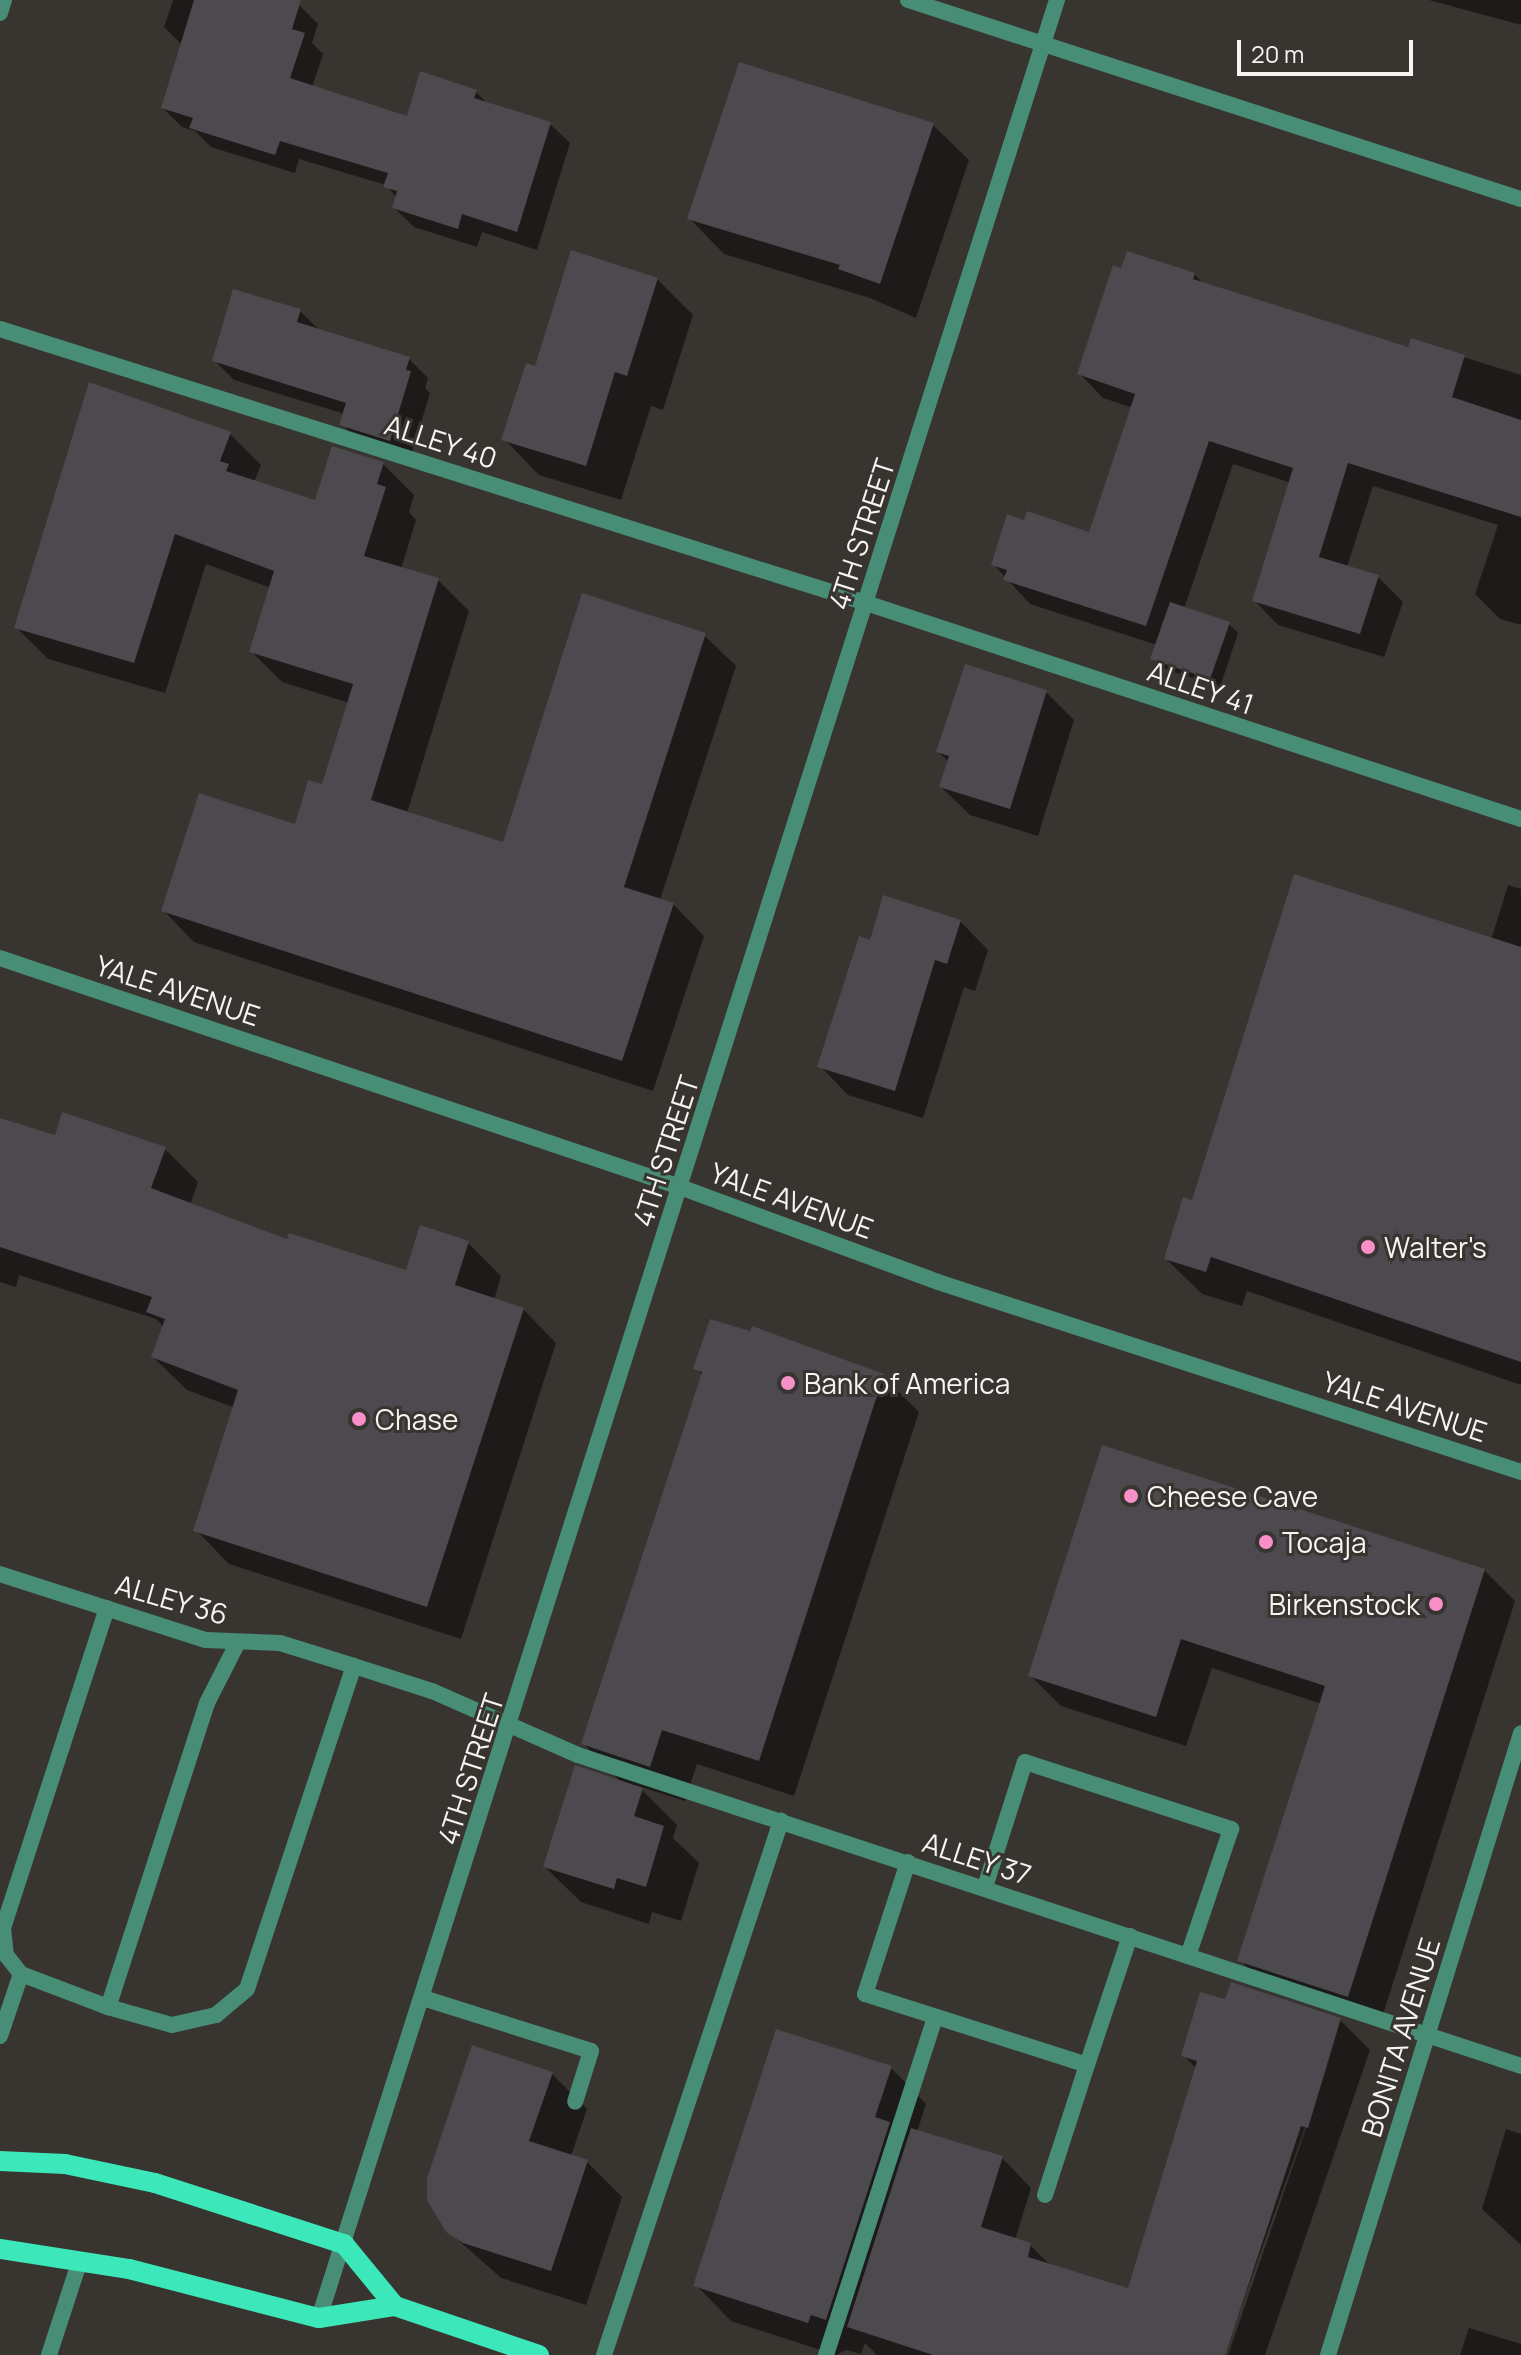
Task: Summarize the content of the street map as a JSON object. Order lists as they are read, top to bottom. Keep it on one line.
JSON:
{"streets":{"street":["ALLEY 40","4TH STREET","ALLEY 41","YALE AVENUE","ALLEY 36","ALLEY 37","BONITA AVENUE"]},"crossings":[["ALLEY 40","4TH STREET"],["ALLEY 40","ALLEY 41"],["4TH STREET","ALLEY 41"],["4TH STREET","YALE AVENUE"],["4TH STREET","ALLEY 36"],["4TH STREET","ALLEY 37"],["ALLEY 36","ALLEY 37"],["ALLEY 37","BONITA AVENUE"]],"places":["Walter's","Bank of America","Chase","Cheese Cave","Tocaja","Birkenstock"],"scale_bar":"20 m"}
